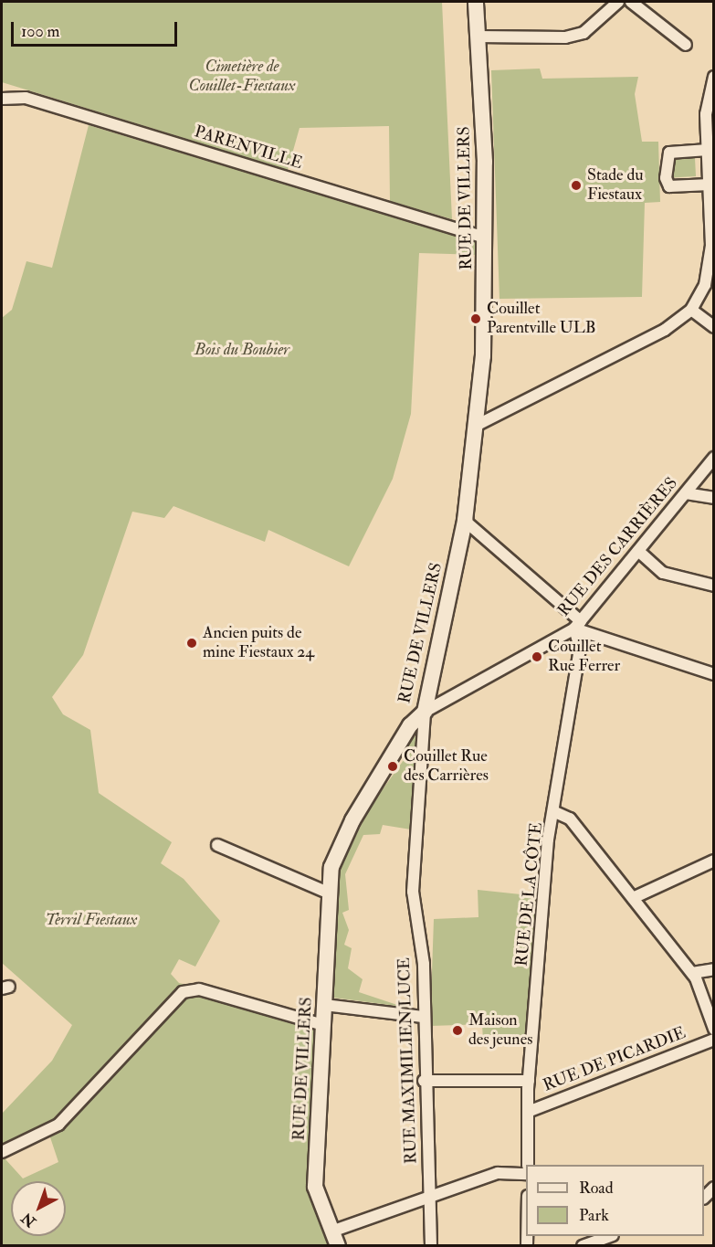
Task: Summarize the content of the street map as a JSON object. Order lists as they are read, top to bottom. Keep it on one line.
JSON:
{"streets":{"street":["PARENVILLE","RUE DE VILLERS","RUE DES CARRIÈRES","RUE DE LA CÔTE","RUE DE PICARDIE","RUE MAXIMILIEN LUCE"]},"crossings":[["PARENVILLE","RUE DE VILLERS"],["RUE DE VILLERS","RUE DES CARRIÈRES"],["RUE DE VILLERS","RUE MAXIMILIEN LUCE"],["RUE DES CARRIÈRES","RUE DE LA CÔTE"],["RUE DES CARRIÈRES","RUE MAXIMILIEN LUCE"],["RUE DE LA CÔTE","RUE DE PICARDIE"]],"parks":["Cimetière de Couillet-Fiestaux","Bois du Boubier","Terril Fiestaux"],"places":["Stade du Fiestaux","Couillet Parentville ULB","Ancien puits de mine Fiestaux 24","Couillet Rue Ferrer","Couillet Rue des Carrières","Maison des jeunes"],"legend":["Road","Park"],"scale_bar":"100 m","north":"bottom left"}
